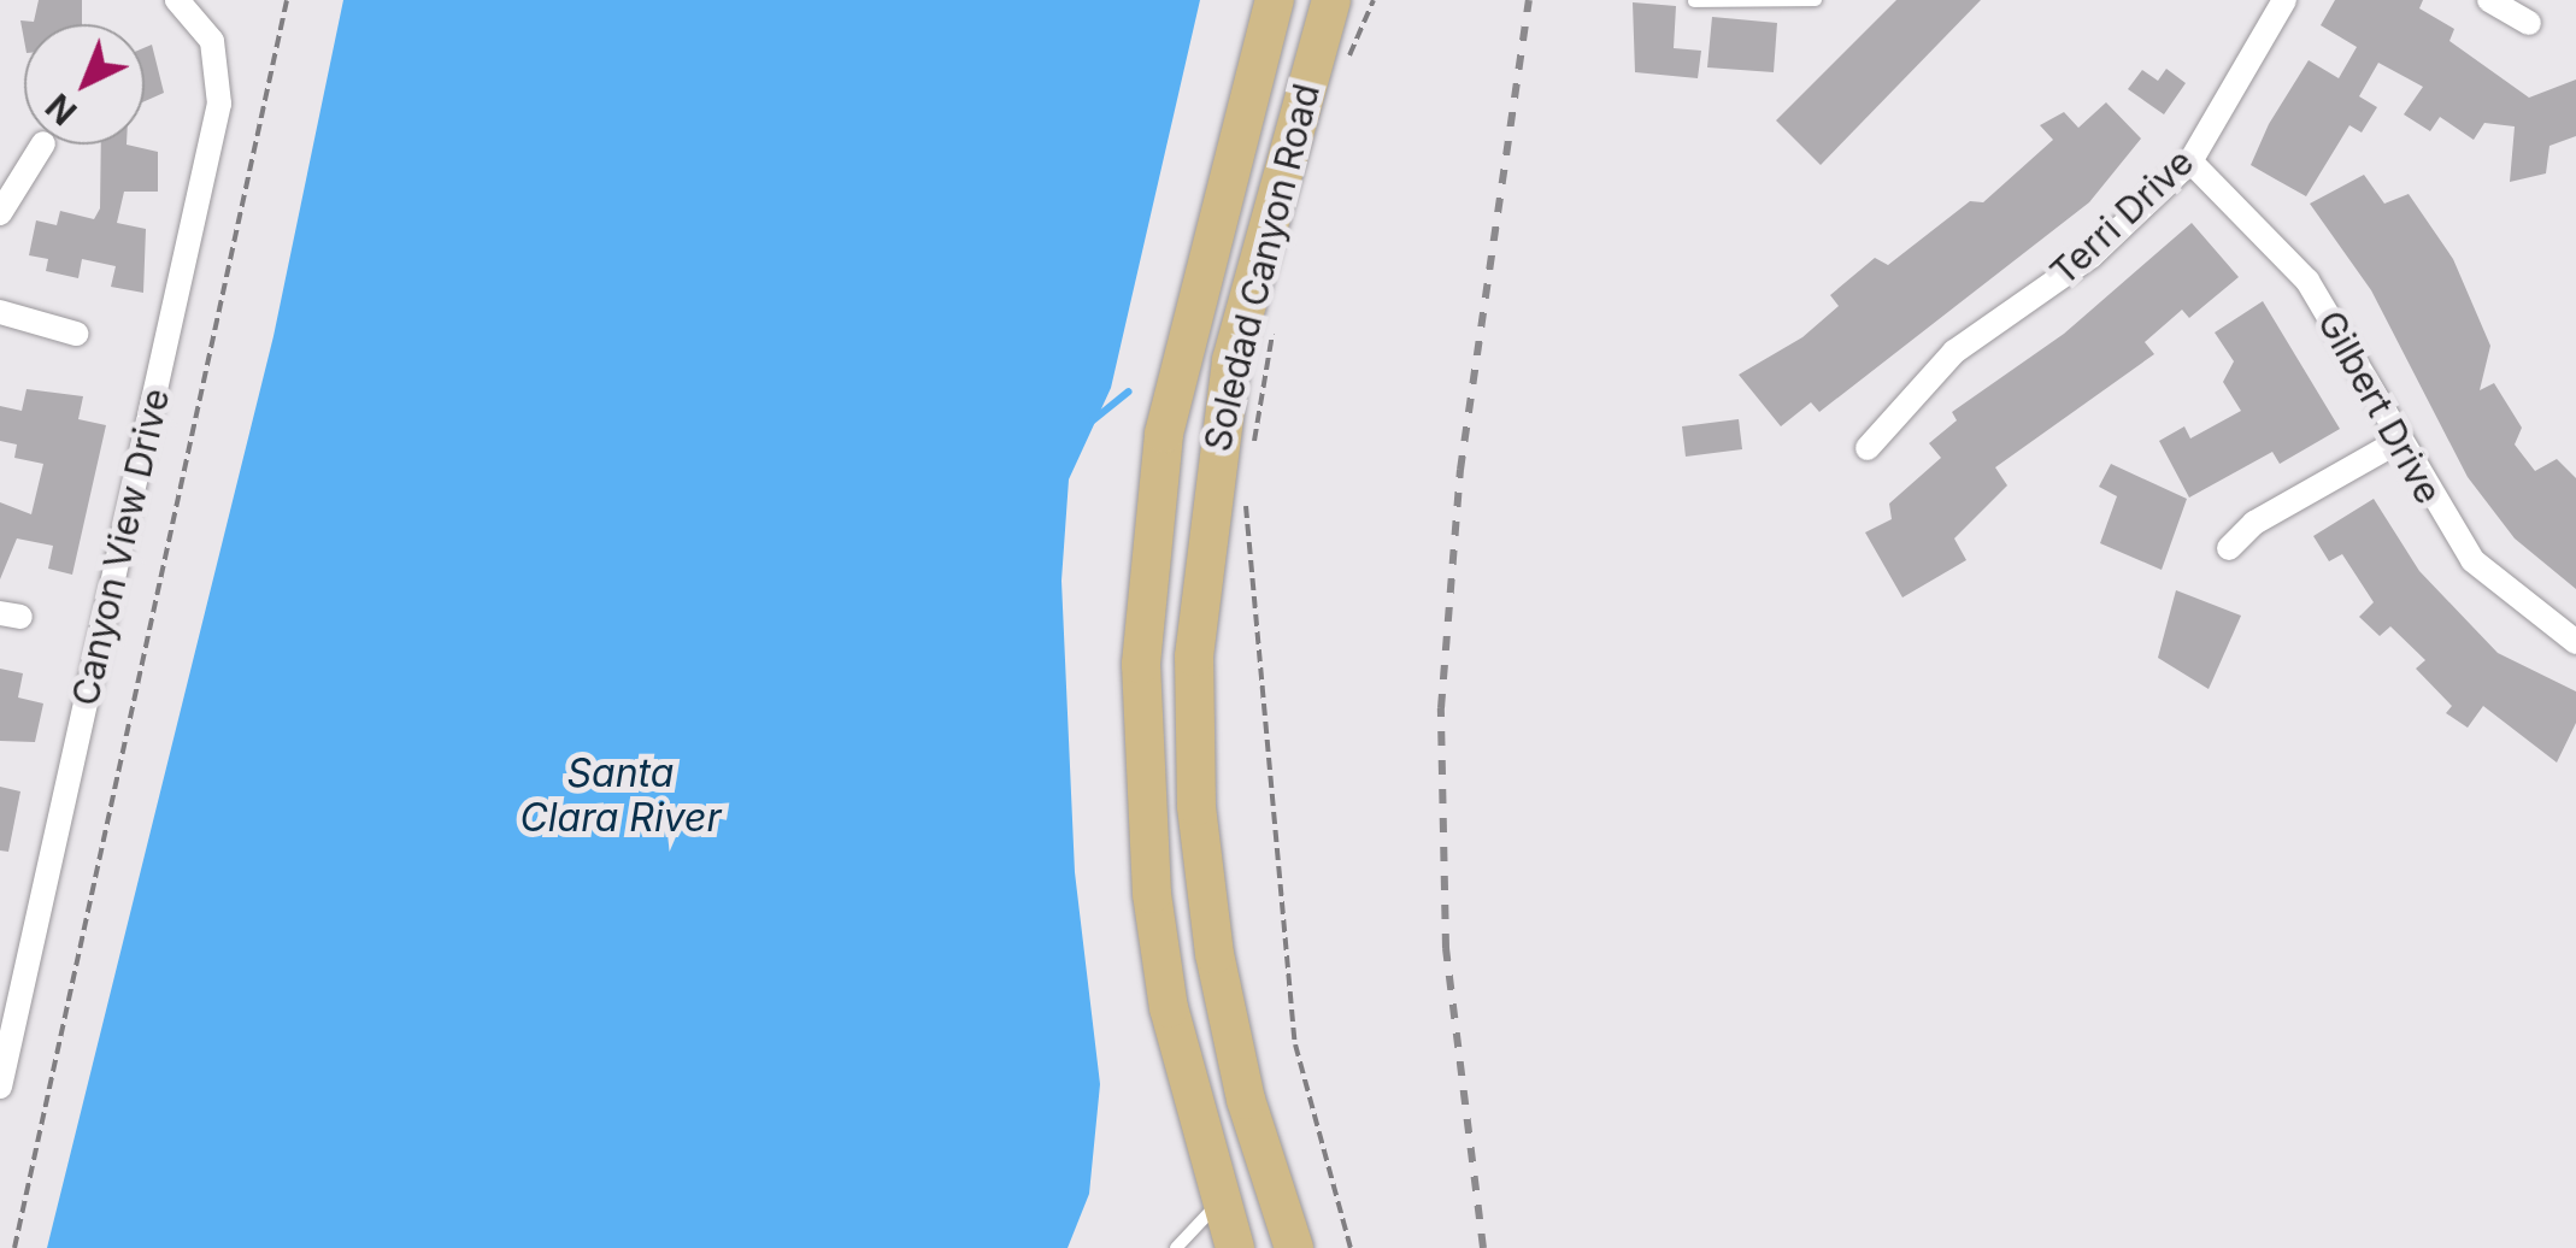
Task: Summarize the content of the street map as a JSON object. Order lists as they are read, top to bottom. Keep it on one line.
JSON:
{"streets":{"main road":["Soledad Canyon Road"],"street":["Terri Drive","Gilbert Drive","Canyon View Drive"]},"crossings":[["Terri Drive","Gilbert Drive"]],"water":["Santa Clara River"],"north":"bottom left"}
